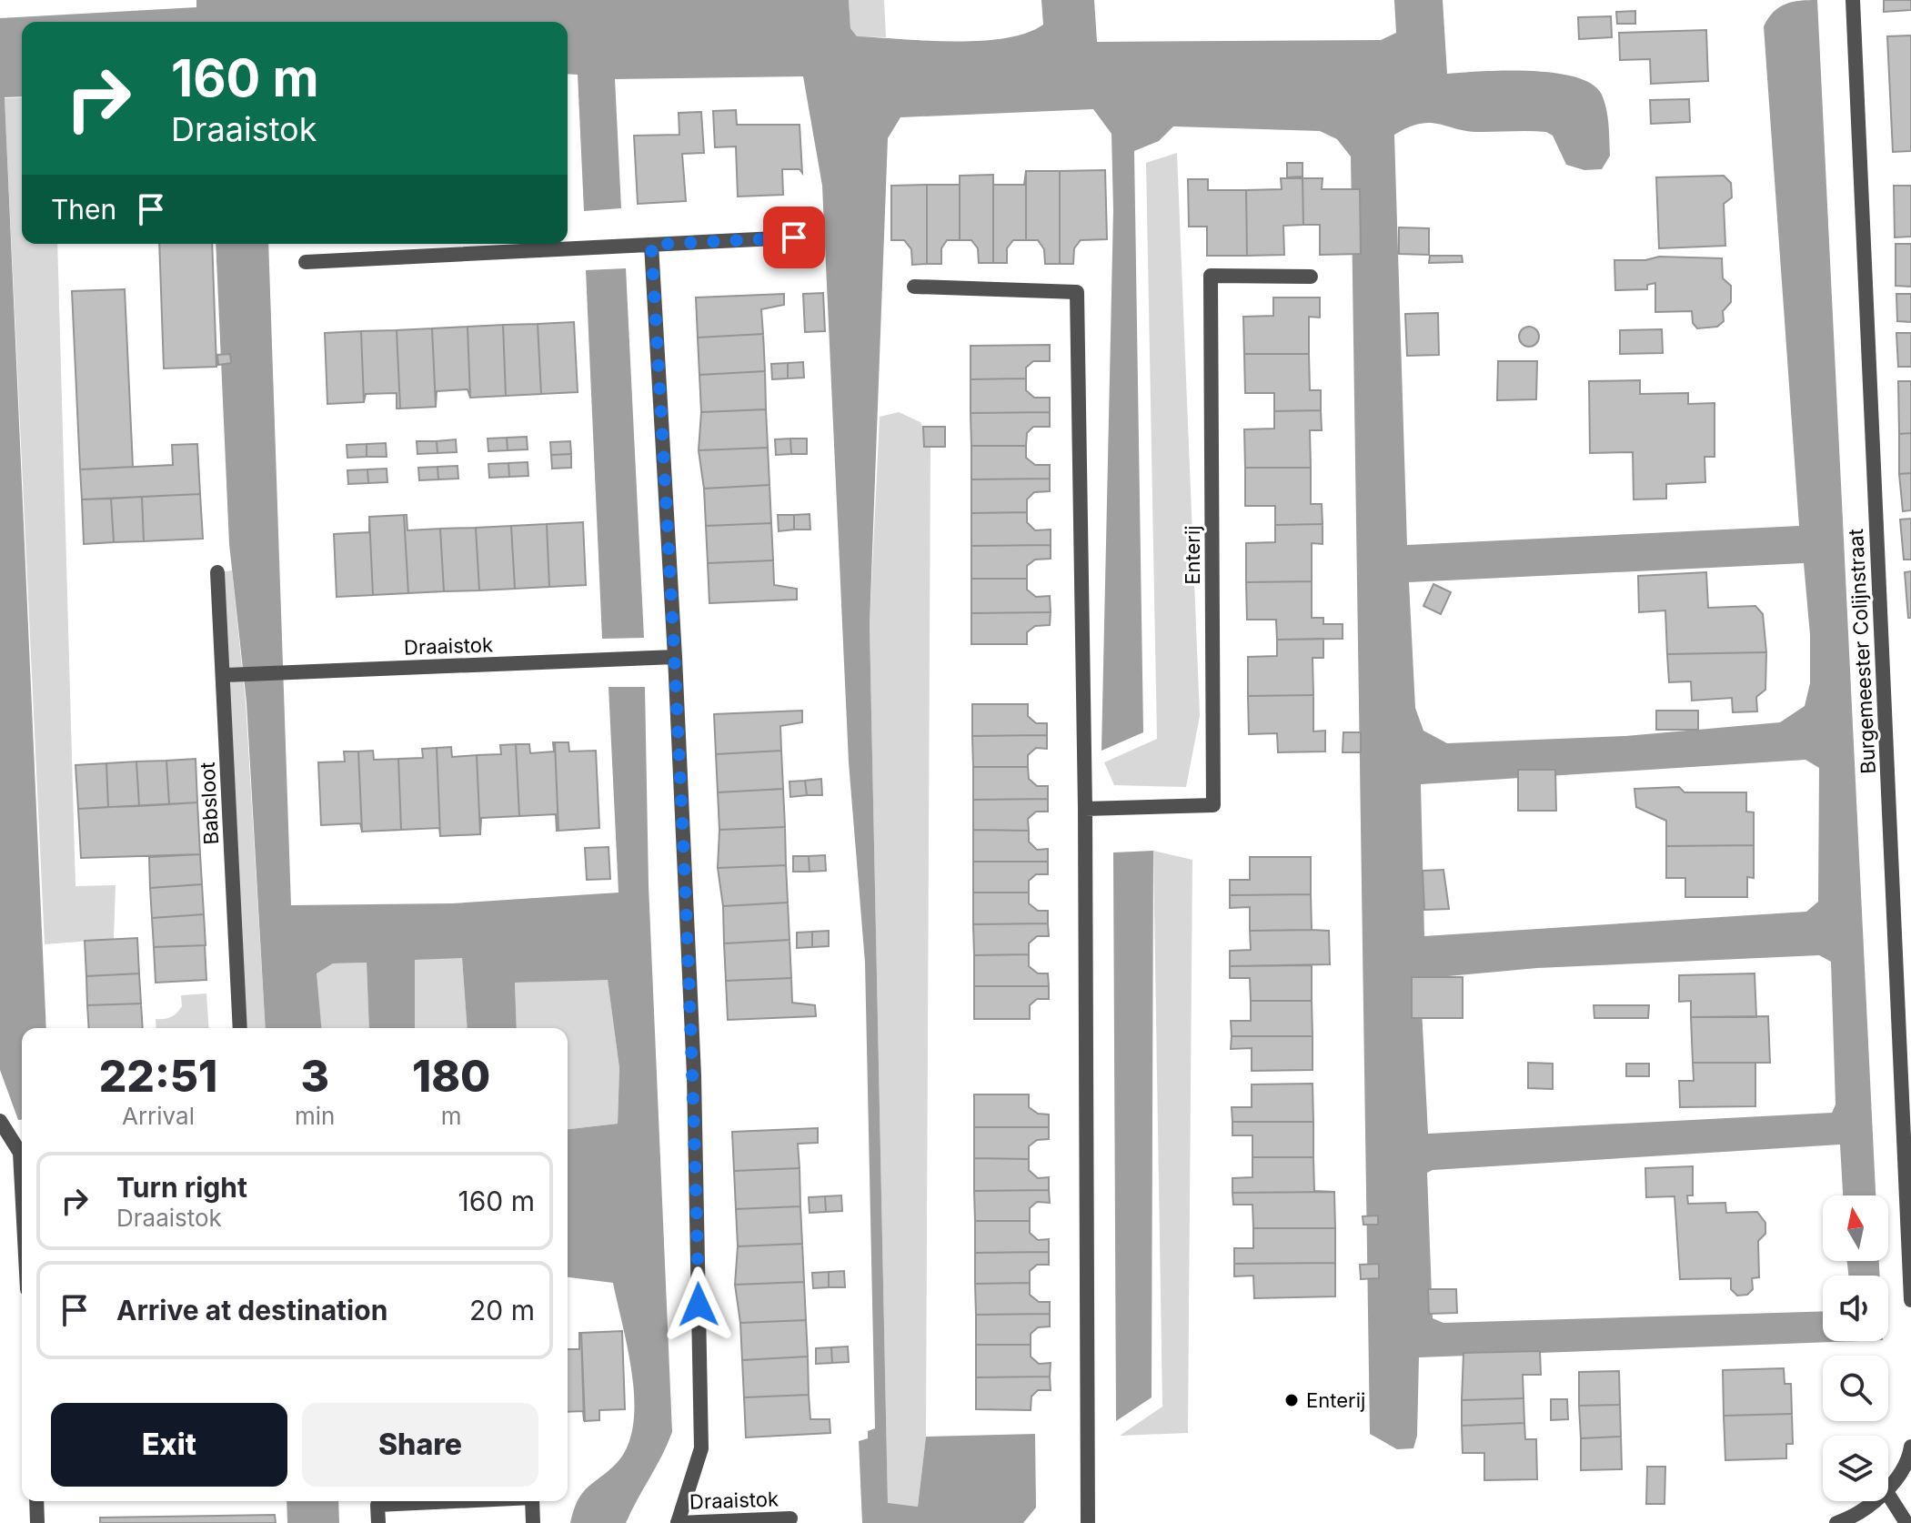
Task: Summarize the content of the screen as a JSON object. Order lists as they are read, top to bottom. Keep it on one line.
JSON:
{"streets":{"street":["Enterij","Draaistok","Burgemeester Colijnstraat","Babsloot"]},"crossings":[["Draaistok","Babsloot"]],"places":["Enterij"],"north":"top","page":{"turn":["160 m","Draaistok"],"then":"Then","eta":["22:51","Arrival","3","min","180","m"],"list":[{"name":"Turn right","note":"Draaistok","value":"160 m"},{"name":"Arrive at destination","value":"20 m"}],"buttons":["Exit","Share"]}}
